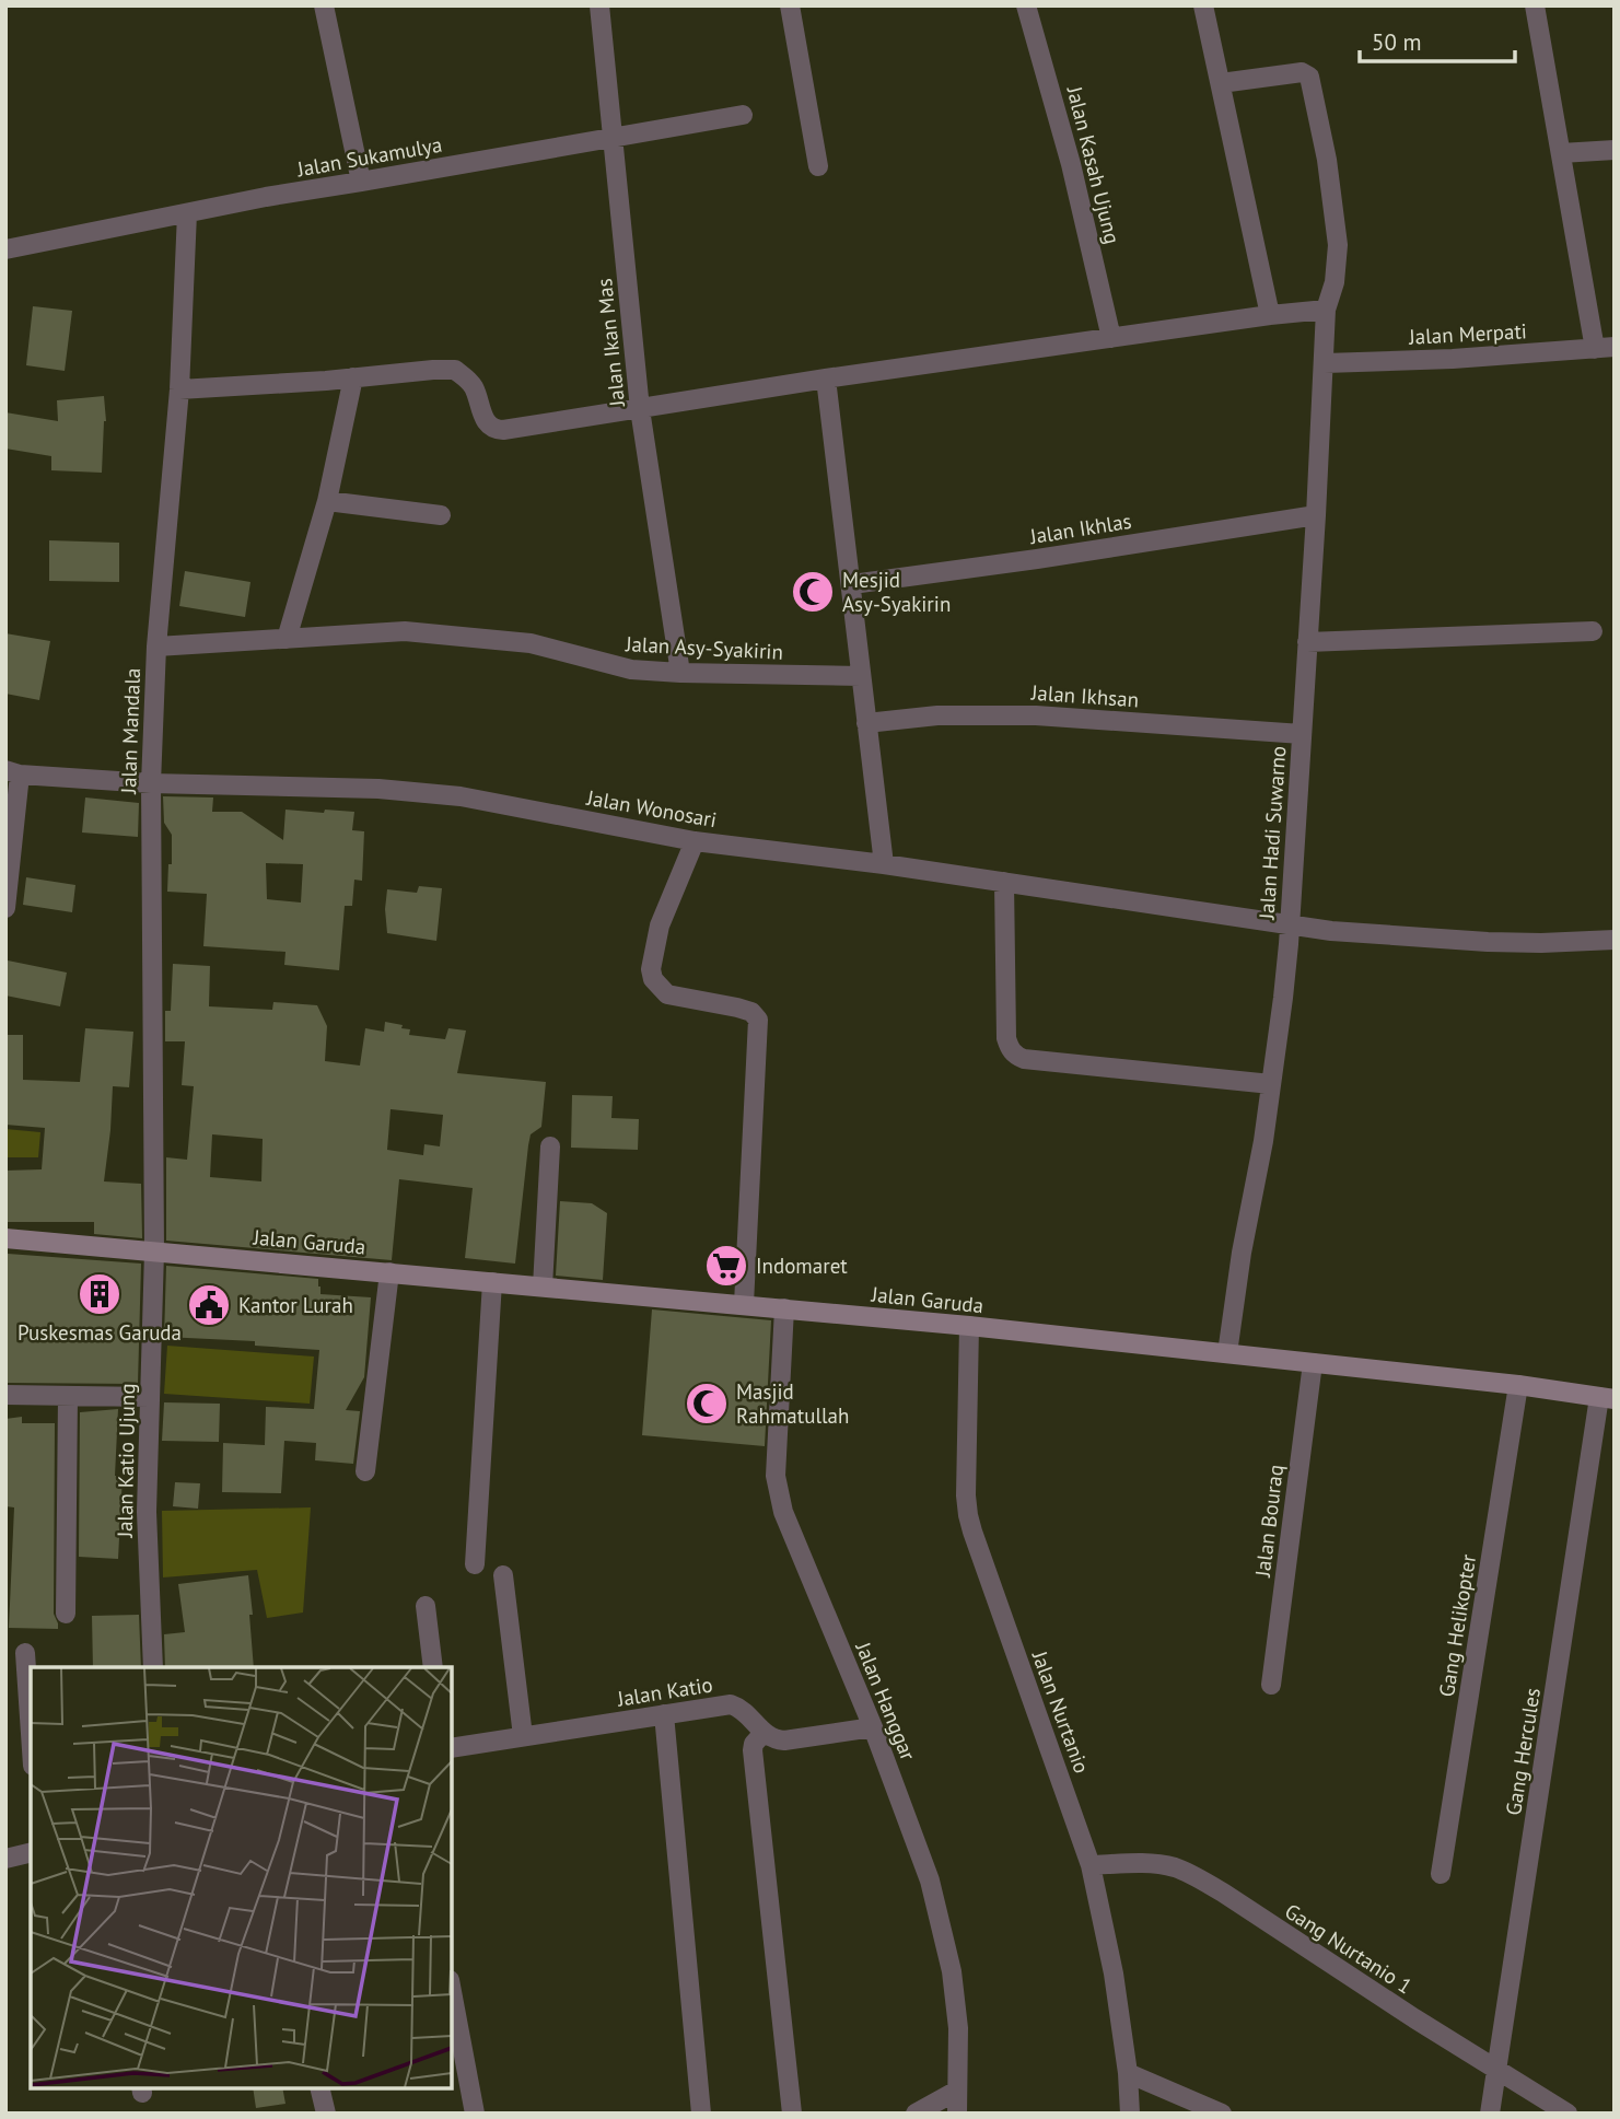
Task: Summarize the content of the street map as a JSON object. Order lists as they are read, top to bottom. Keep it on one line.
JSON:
{"streets":{"street":["Jalan Sukamulya","Jalan Kasah Ujung","Jalan Merpati","Jalan Ikan Mas","Jalan Ikhlas","Jalan Asy-Syakirin","Jalan Ikhsan","Jalan Mandala","Jalan Wonosari","Jalan Hadi Suwarno","Jalan Garuda","Jalan Katio Ujung","Jalan Bouraq","Gang Helikopter","Jalan Katio","Jalan Hanggar","Jalan Nurtanio","Gang Hercules","Gang Nurtanio 1"]},"crossings":[["Jalan Sukamulya","Jalan Ikan Mas"],["Jalan Sukamulya","Jalan Mandala"],["Jalan Merpati","Jalan Hadi Suwarno"],["Jalan Ikan Mas","Jalan Asy-Syakirin"],["Jalan Ikhlas","Jalan Hadi Suwarno"],["Jalan Asy-Syakirin","Jalan Mandala"],["Jalan Ikhsan","Jalan Hadi Suwarno"],["Jalan Mandala","Jalan Wonosari"],["Jalan Mandala","Jalan Garuda"],["Jalan Mandala","Jalan Katio Ujung"],["Jalan Wonosari","Jalan Hadi Suwarno"],["Jalan Hadi Suwarno","Jalan Garuda"],["Jalan Garuda","Jalan Katio Ujung"],["Jalan Garuda","Jalan Bouraq"],["Jalan Garuda","Gang Helikopter"],["Jalan Garuda","Jalan Hanggar"],["Jalan Garuda","Jalan Nurtanio"],["Jalan Garuda","Gang Hercules"],["Jalan Nurtanio","Gang Nurtanio 1"],["Gang Hercules","Gang Nurtanio 1"]],"places":{"mosque":["Mesjid Asy-Syakirin","Masjid Rahmatullah"],"supermarket":["Indomaret"],"building":["Puskesmas Garuda"],"public building":["Kantor Lurah"]},"scale_bar":"50 m"}
